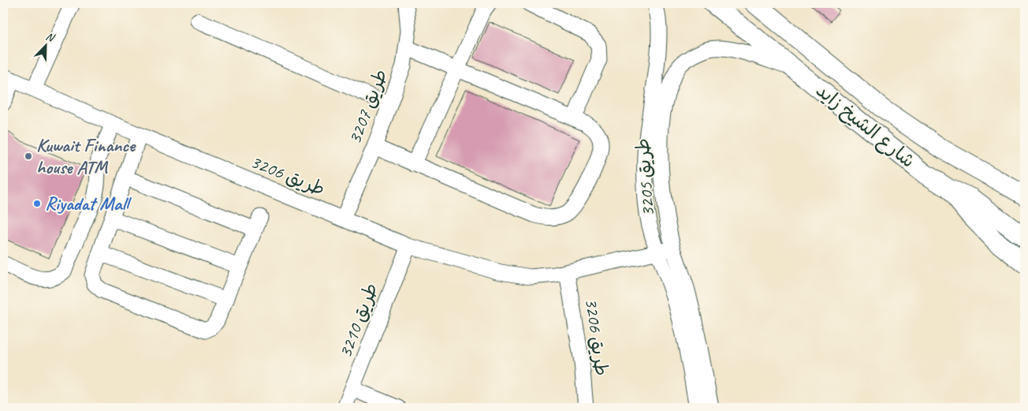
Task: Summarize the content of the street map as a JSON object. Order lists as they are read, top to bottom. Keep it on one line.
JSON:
{"streets":{"main road":["شارع الشيخ زايد"],"street":["طريق 3207","طريق 3206","طريق 3205","طريق 3210"]},"crossings":[["طريق 3207","طريق 3206"],["شارع الشيخ زايد","طريق 3205"],["طريق 3206","طريق 3205"],["طريق 3206","طريق 3210"]],"places":["Kuwait Finance house ATM","Riyadat Mall"],"north":"top right"}
